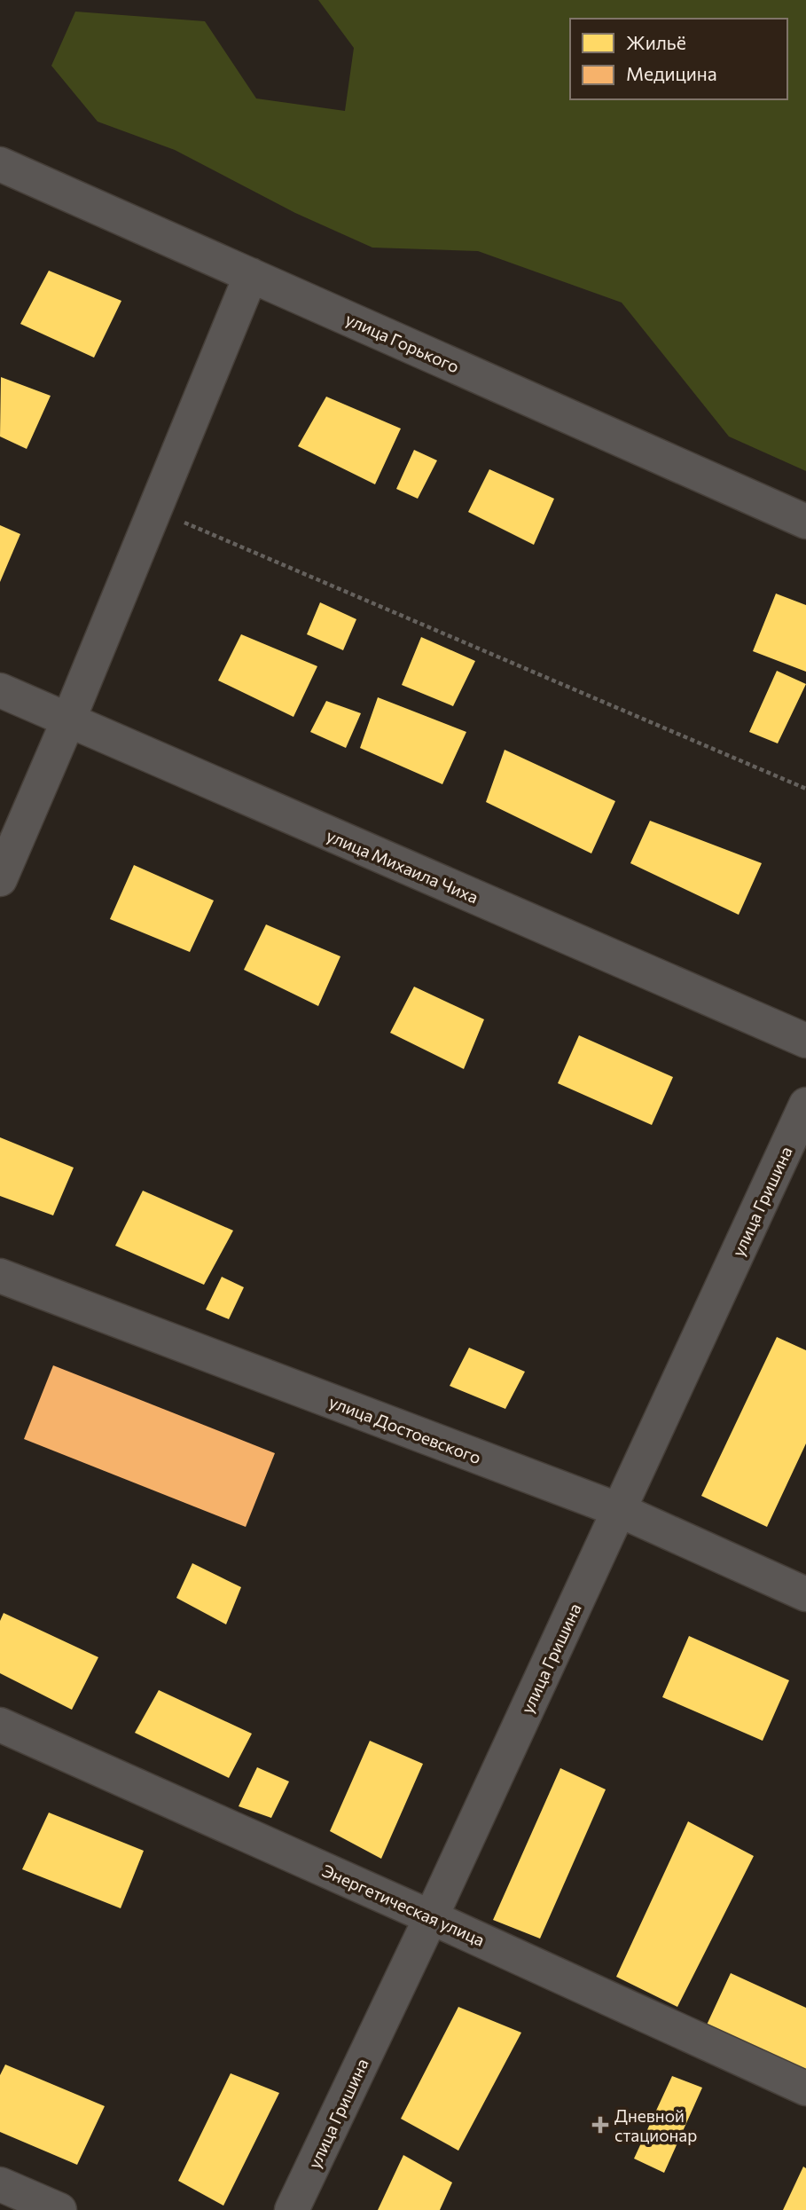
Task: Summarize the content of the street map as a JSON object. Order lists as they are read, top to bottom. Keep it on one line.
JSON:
{"streets":{"street":["улица Горького","улица Михаила Чиха","улица Гришина","улица Достоевского","Энергетическая улица"]},"crossings":[["улица Гришина","улица Достоевского"],["улица Гришина","Энергетическая улица"]],"places":{"health":["Дневной стационар"]},"legend":["Жильё","Медицина"]}
